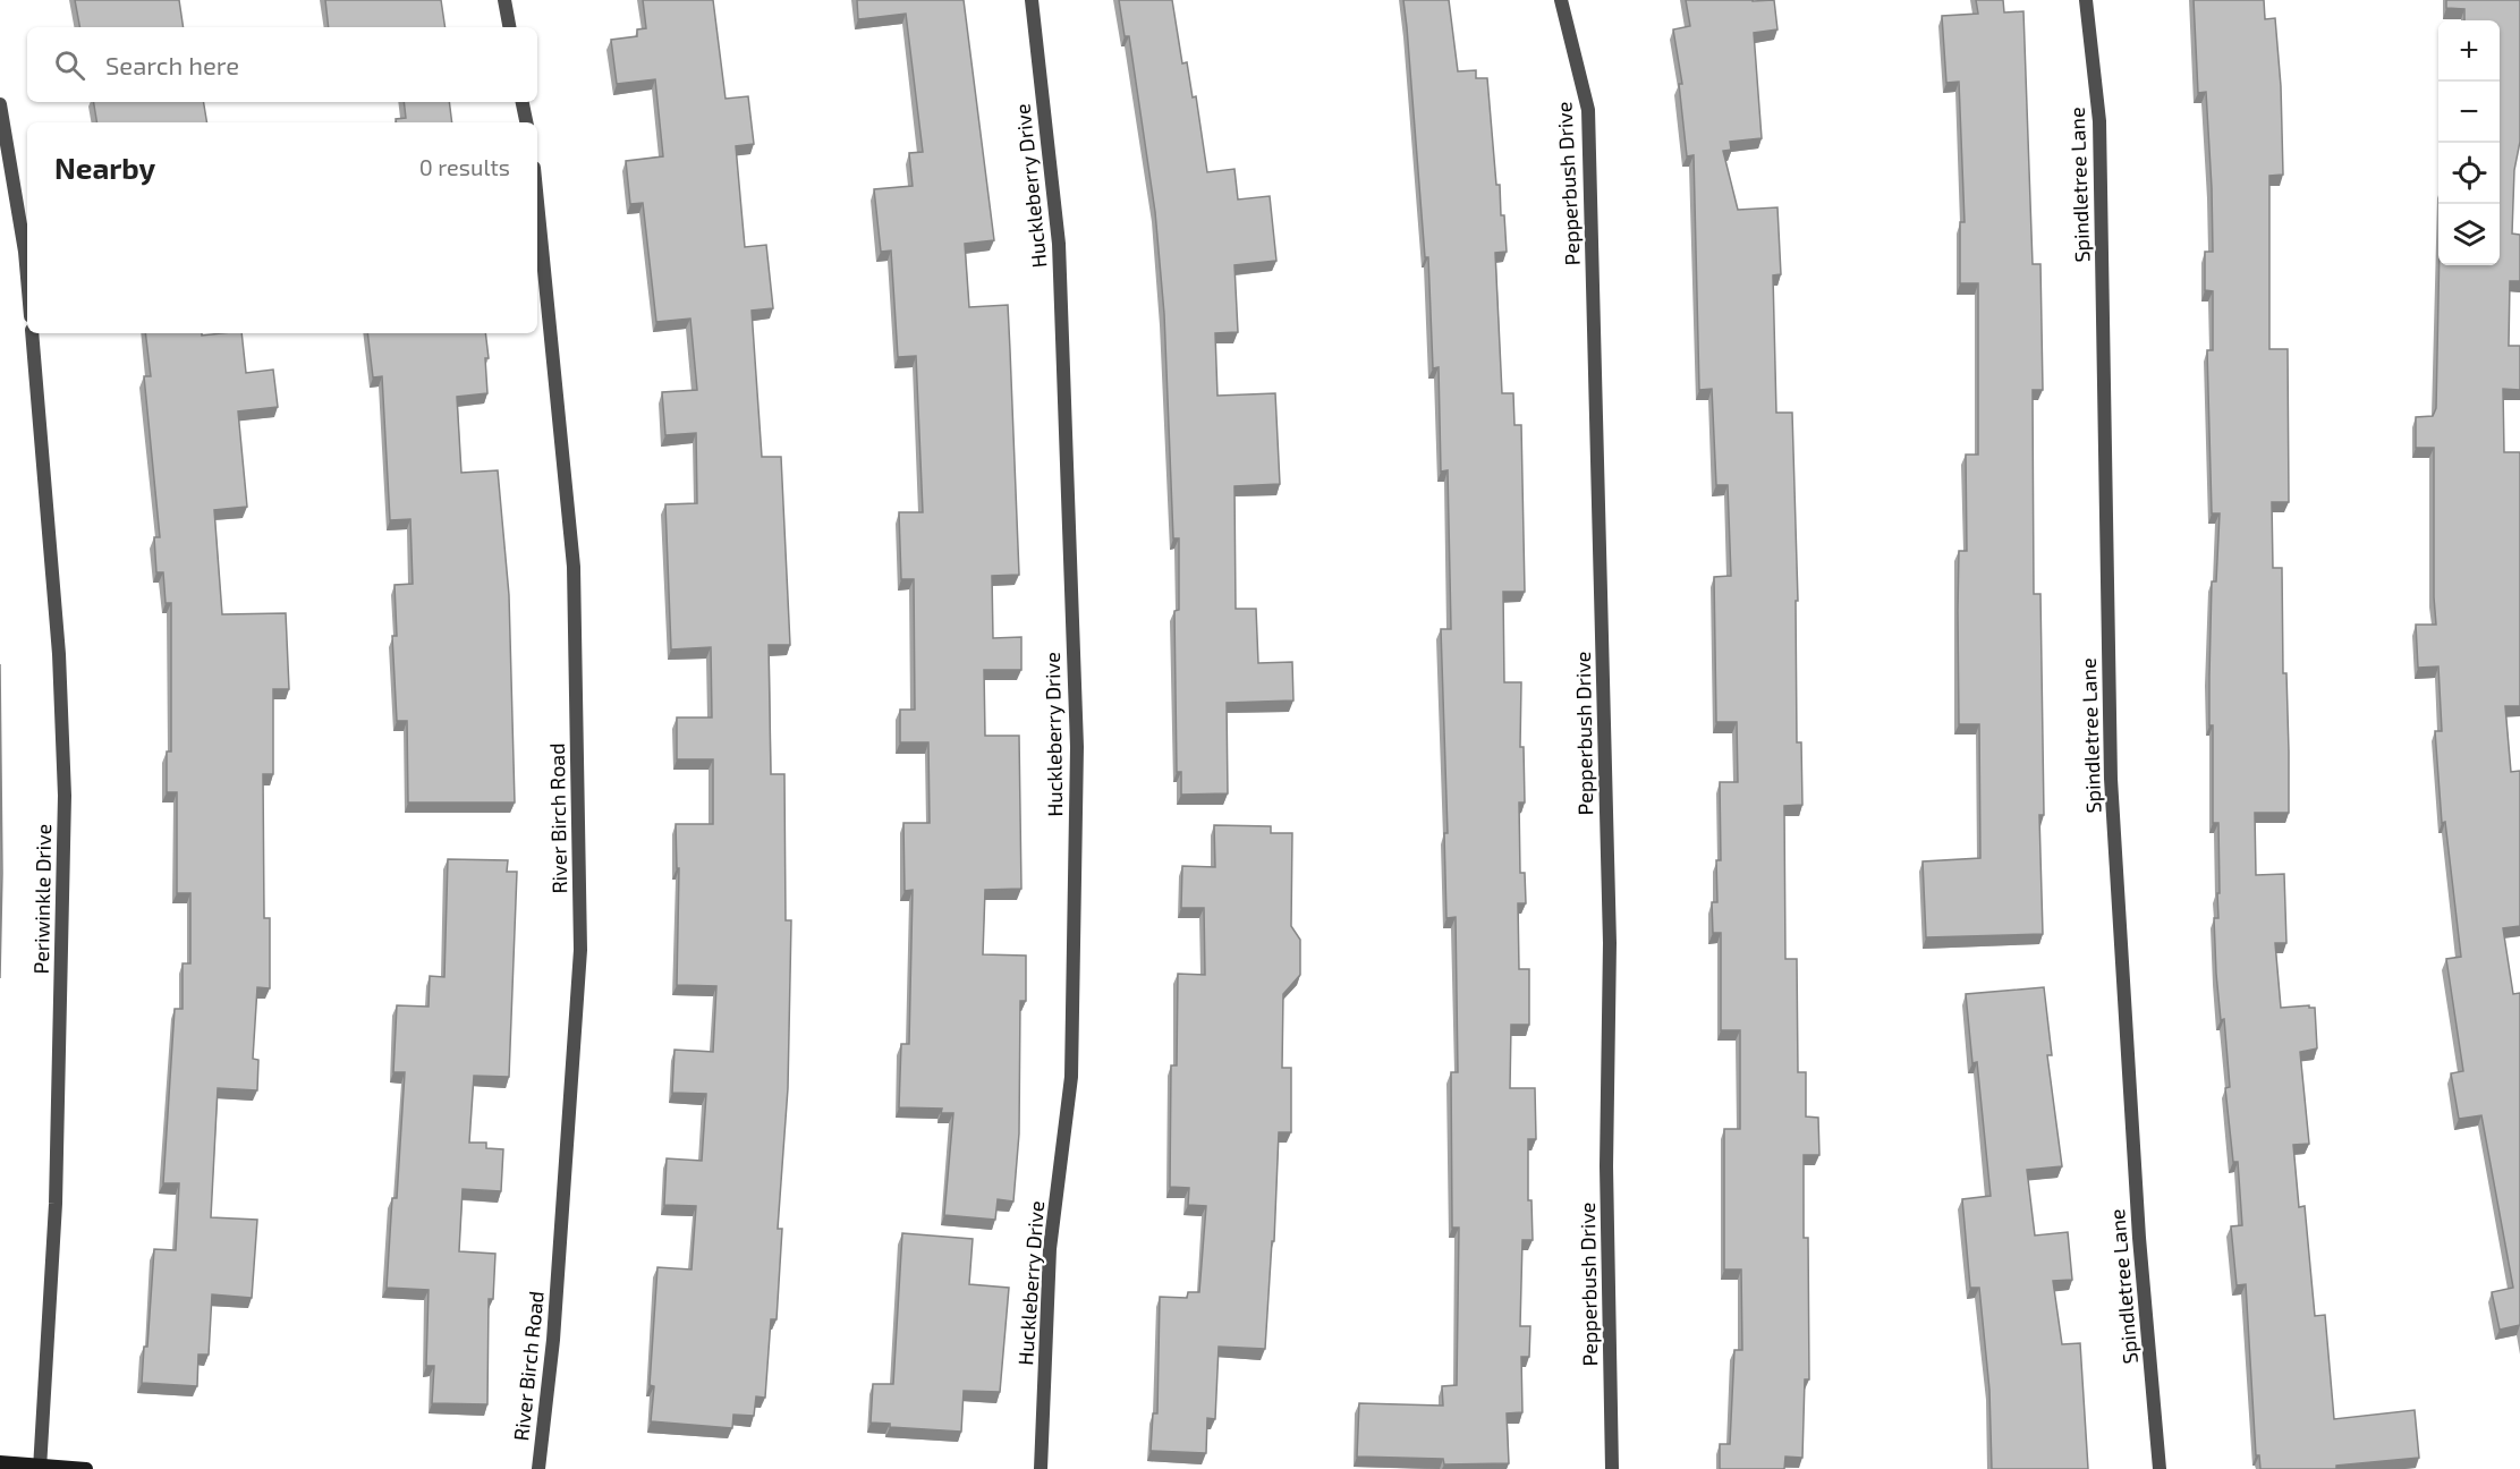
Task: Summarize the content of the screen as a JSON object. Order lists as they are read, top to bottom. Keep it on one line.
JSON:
{"streets":{"street":["Pepperbush Drive","Spindletree Lane","Huckleberry Drive","River Birch Road","Periwinkle Drive"]},"page":{"map_buttons":["+","−"],"search":"Search here","heading":["Nearby","0 results"]}}
